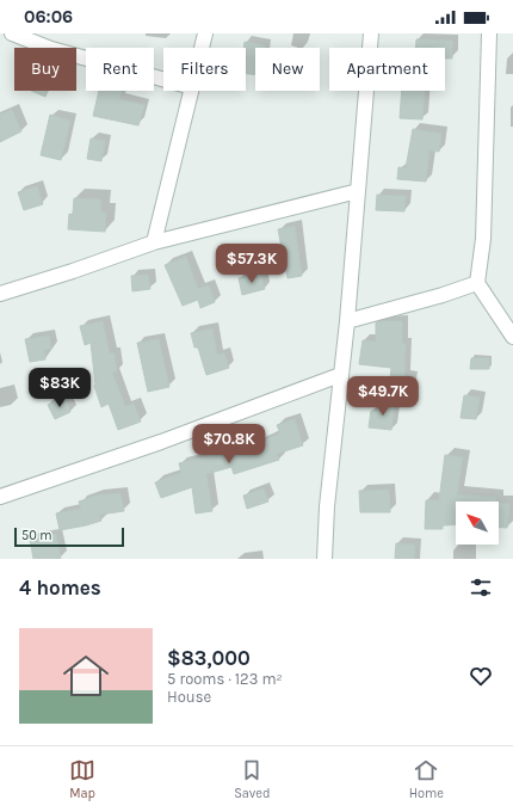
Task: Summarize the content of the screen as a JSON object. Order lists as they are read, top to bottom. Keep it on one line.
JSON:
{"scale_bar":"50 m","north":"top left","page":{"status":"06:06","chip":["Buy","Rent","Filters","New","Apartment"],"price":["$57.3K","$83K","$49.7K","$70.8K"],"scale":"50 m","heading":"4 homes","list":[{"name":"$83,000","note":"5 rooms · 123 m² · House"}],"tabs":["Map","Saved","Home"]}}
